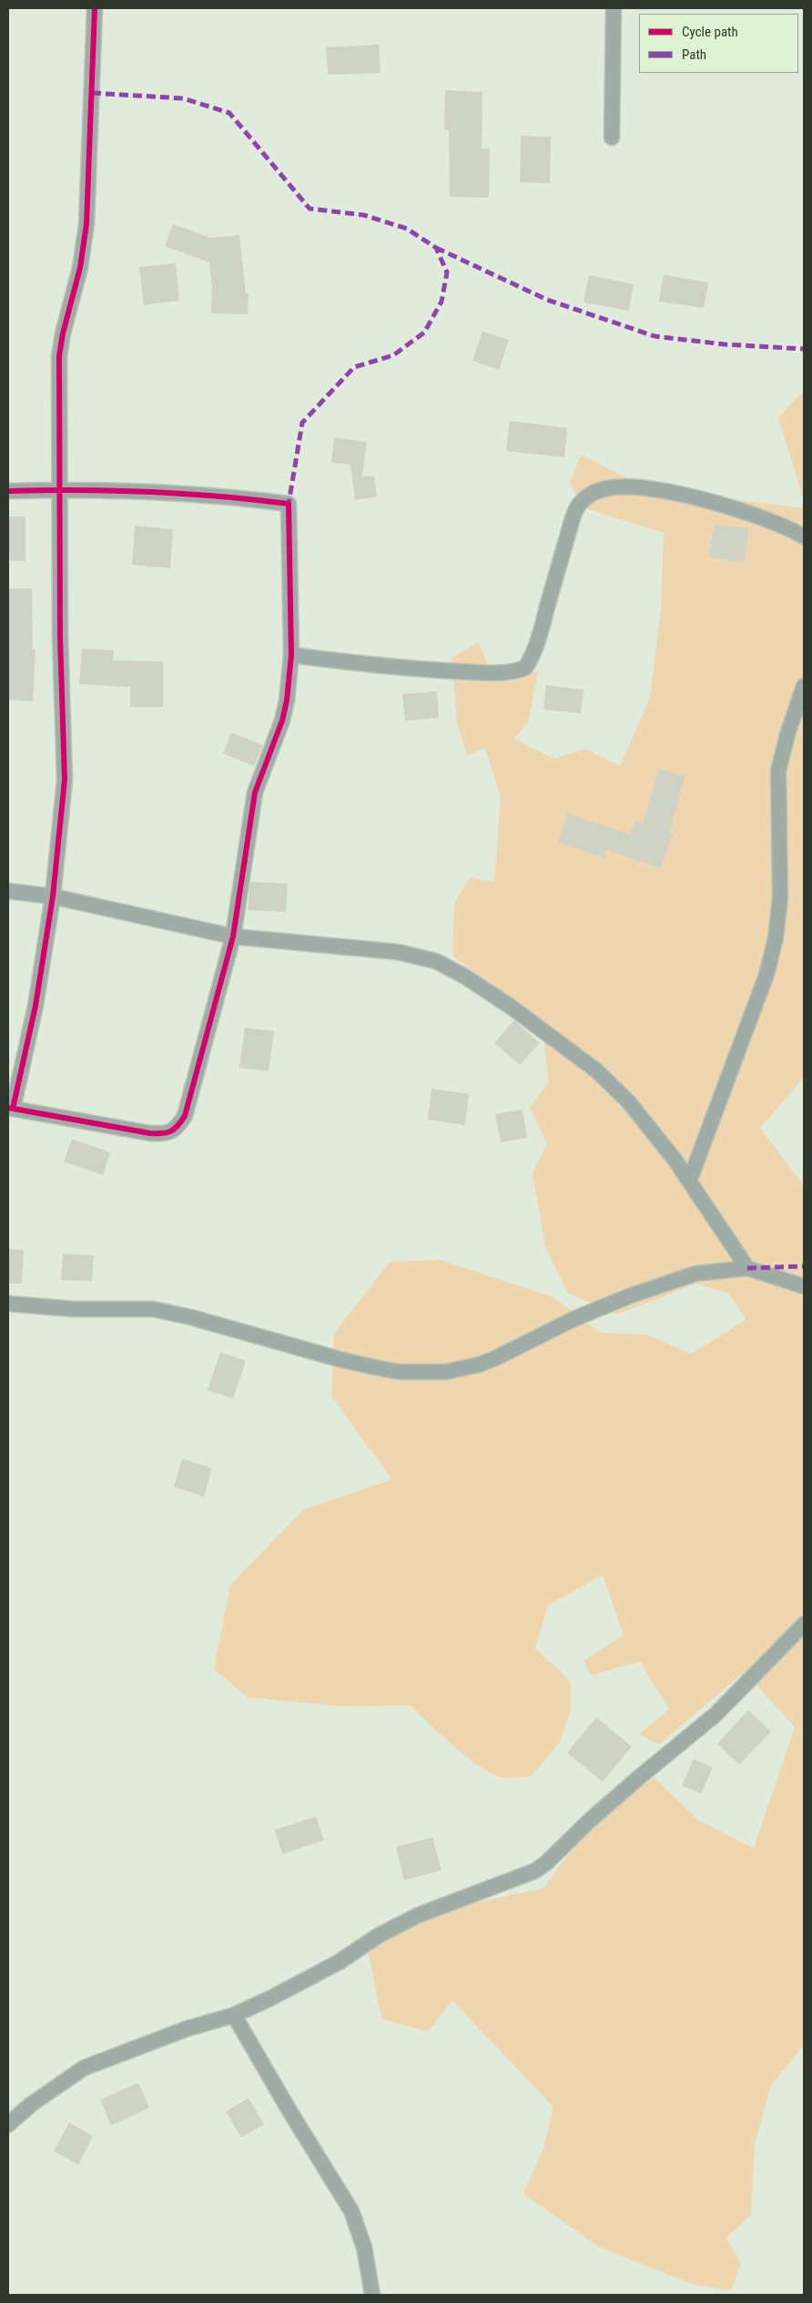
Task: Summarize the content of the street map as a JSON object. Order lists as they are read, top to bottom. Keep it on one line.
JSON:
{"legend":["Cycle path","Path"]}
